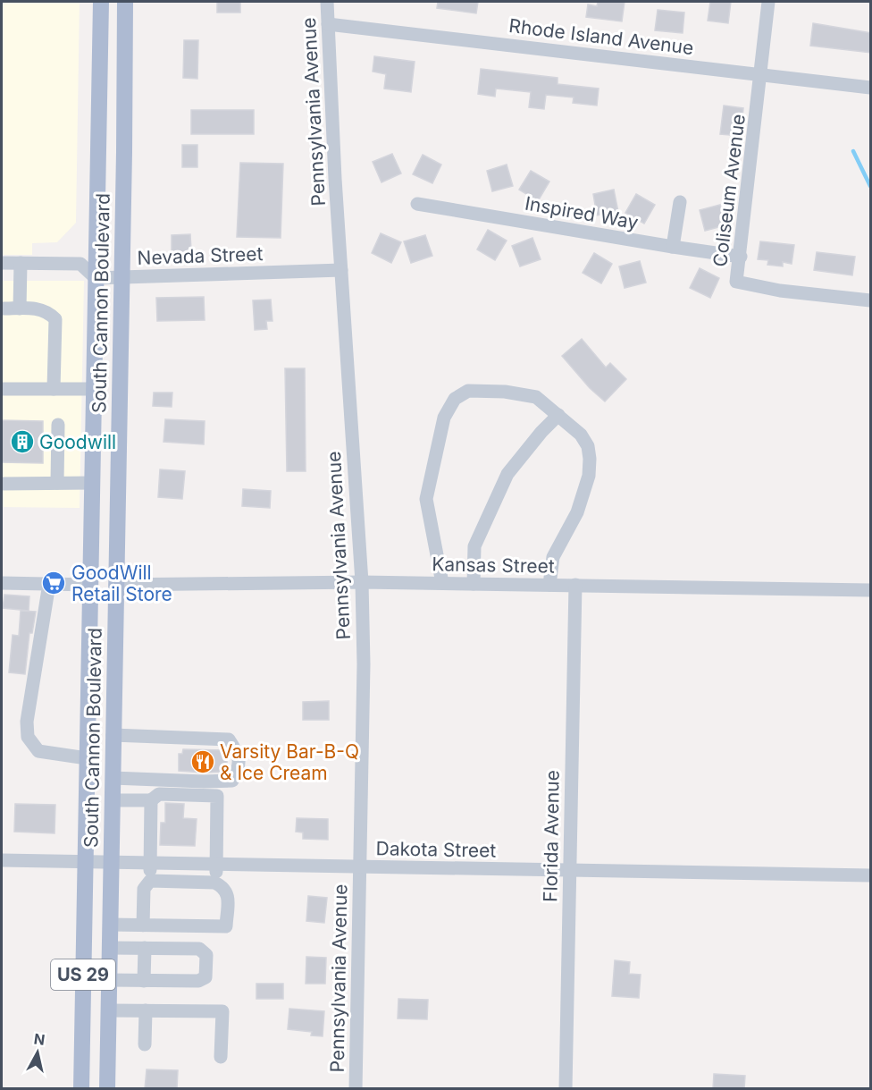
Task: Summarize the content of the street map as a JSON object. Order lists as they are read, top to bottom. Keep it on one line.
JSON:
{"streets":{"main road":["South Cannon Boulevard","US 29"],"street":["Rhode Island Avenue","Pennsylvania Avenue","Coliseum Avenue","Inspired Way","Nevada Street","Kansas Street","Florida Avenue","Dakota Street"]},"crossings":[["Rhode Island Avenue","Pennsylvania Avenue"],["Rhode Island Avenue","Coliseum Avenue"],["Pennsylvania Avenue","Nevada Street"],["Pennsylvania Avenue","Kansas Street"],["Pennsylvania Avenue","Dakota Street"],["Coliseum Avenue","Inspired Way"],["Nevada Street","South Cannon Boulevard"],["South Cannon Boulevard","Kansas Street"],["South Cannon Boulevard","Dakota Street"],["Kansas Street","Florida Avenue"],["Florida Avenue","Dakota Street"]],"places":{"building":["Goodwill"],"supermarket":["GoodWill Retail Store"],"restaurant":["Varsity Bar-B-Q & Ice Cream"]},"north":"top"}
